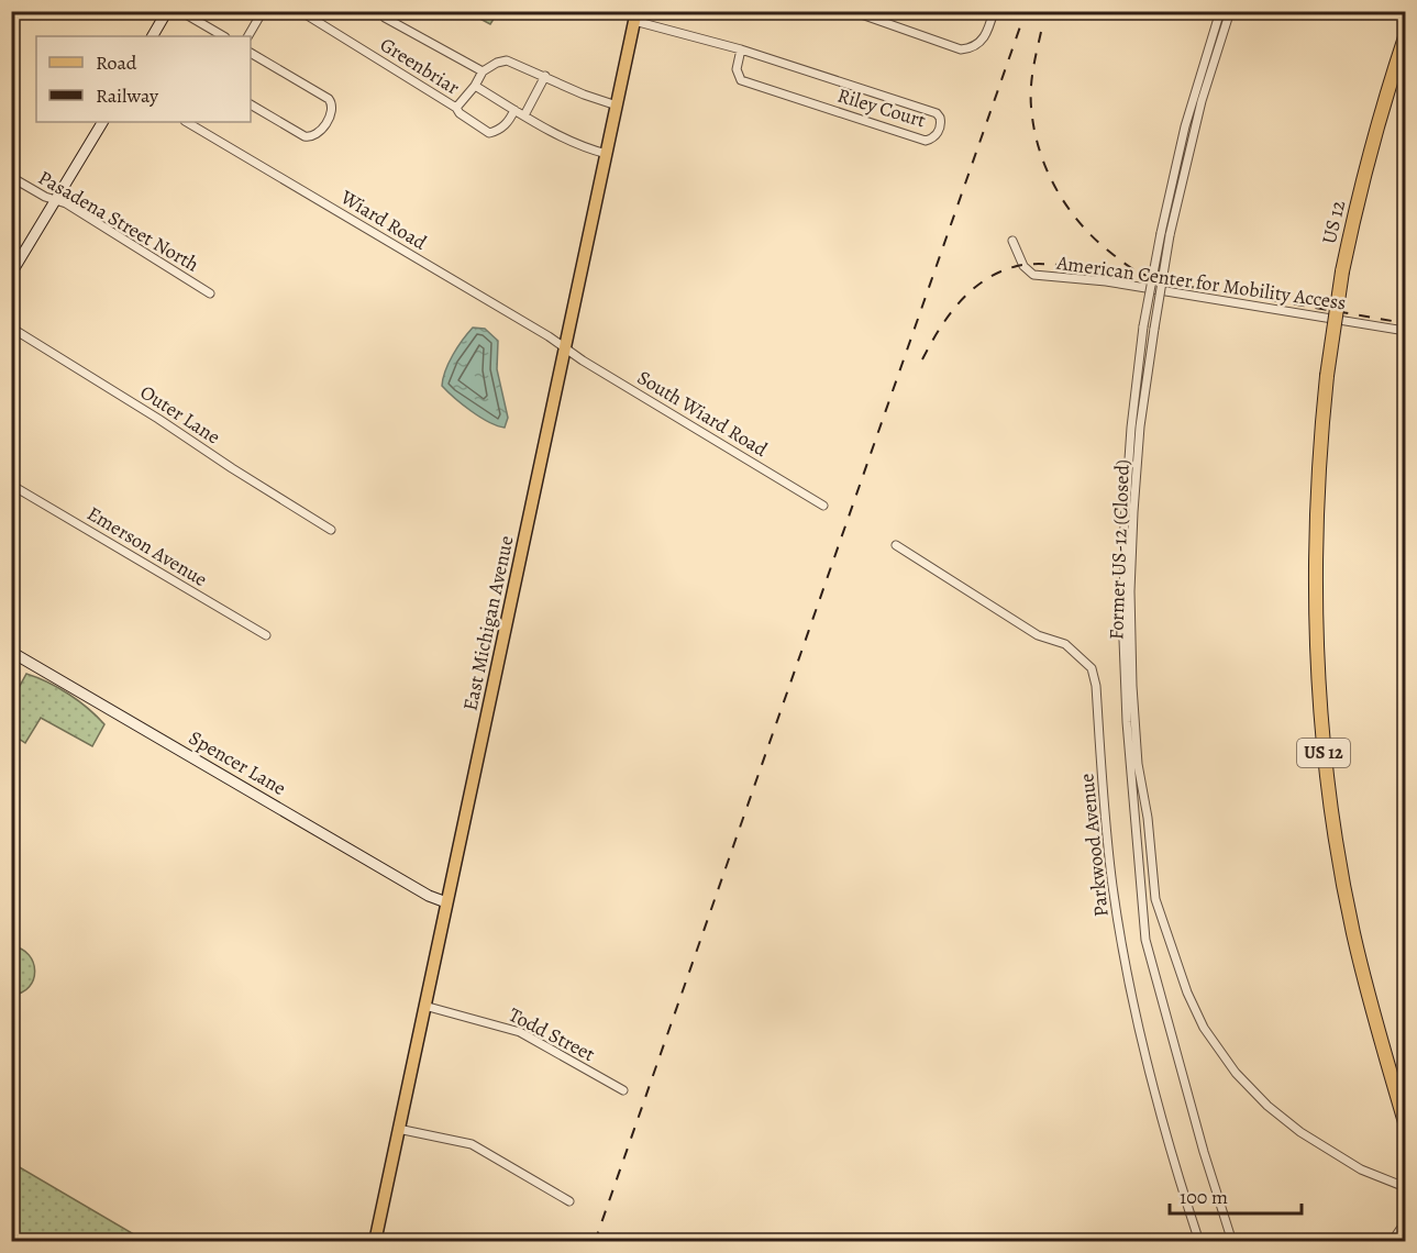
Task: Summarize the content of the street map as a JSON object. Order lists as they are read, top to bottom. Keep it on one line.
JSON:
{"streets":{"highway":["US 12"],"main road":["East Michigan Avenue"],"street":["Greenbriar","Riley Court","Wiard Road","Pasadena Street North","American Center for Mobility Access","South Wiard Road","Outer Lane","Emerson Avenue","Former US-12 (Closed)","Spencer Lane","Parkwood Avenue","Todd Street"]},"crossings":[["Riley Court","East Michigan Avenue"],["Wiard Road","South Wiard Road"],["Wiard Road","East Michigan Avenue"],["South Wiard Road","East Michigan Avenue"],["East Michigan Avenue","Spencer Lane"],["East Michigan Avenue","Todd Street"]],"legend":["Road","Railway"],"scale_bar":"100 m"}
